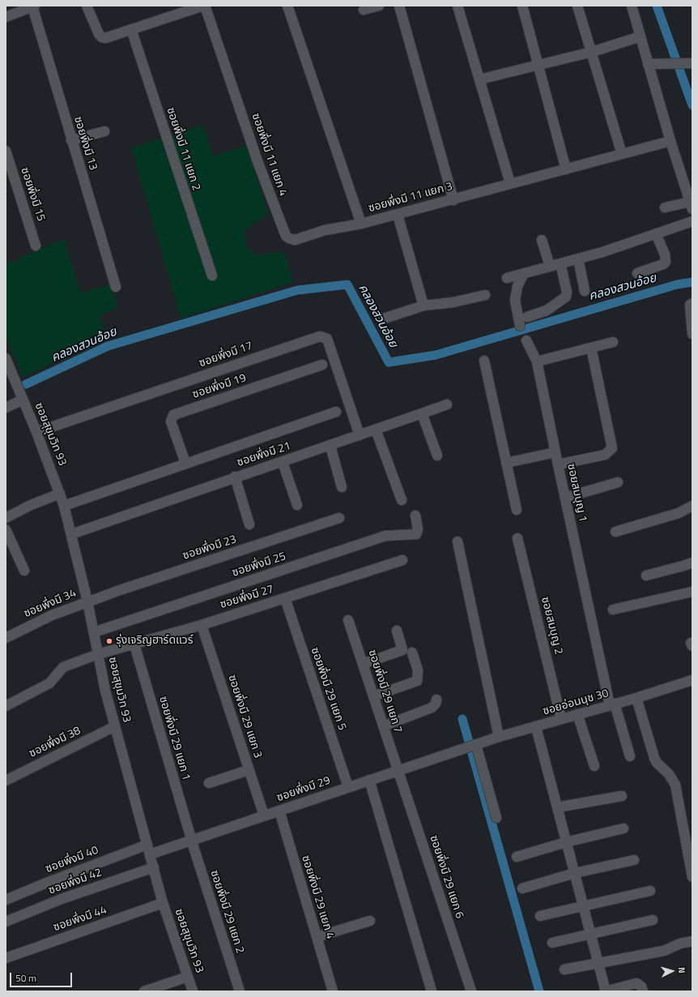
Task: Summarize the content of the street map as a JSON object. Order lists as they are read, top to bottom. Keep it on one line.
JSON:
{"streets":{"street":["ซอยพึ่งมี 13","ซอยพึ่งมี 11 แยก 2","ซอยพึ่งมี 11 แยก 4","ซอยพึ่งมี 15","ซอยพึ่งมี 11 แยก 3","ซอยพึ่งมี 17","ซอยพึ่งมี 19","ซอยสุขุมวิท 93","ซอยพึ่งมี 21","ซอยสมบุญ 1","ซอยพึ่งมี 23","ซอยพึ่งมี 25","ซอยพึ่งมี 27","ซอยพึ่งมี 34","ซอยสมบุญ 2","ซอยพึ่งมี 29 แยก 5","ซอยพึ่งมี 29 แยก 7","ซอยอ่อนนุช 30","ซอยพึ่งมี 29 แยก 3","ซอยพึ่งมี 29 แยก 1","ซอยพึ่งมี 38","ซอยพึ่งมี 29","ซอยพึ่งมี 40","ซอยพึ่งมี 29 แยก 6","ซอยพึ่งมี 42","ซอยพึ่งมี 29 แยก 4","ซอยพึ่งมี 29 แยก 2","ซอยพึ่งมี 44"]},"crossings":[["ซอยพึ่งมี 11 แยก 4","ซอยพึ่งมี 11 แยก 3"],["ซอยพึ่งมี 17","ซอยสุขุมวิท 93"],["ซอยพึ่งมี 17","ซอยพึ่งมี 21"],["ซอยสุขุมวิท 93","ซอยพึ่งมี 21"],["ซอยสุขุมวิท 93","ซอยพึ่งมี 23"],["ซอยสุขุมวิท 93","ซอยพึ่งมี 25"],["ซอยสุขุมวิท 93","ซอยพึ่งมี 27"],["ซอยสุขุมวิท 93","ซอยพึ่งมี 34"],["ซอยสุขุมวิท 93","ซอยพึ่งมี 38"],["ซอยสุขุมวิท 93","ซอยพึ่งมี 29"],["ซอยสุขุมวิท 93","ซอยพึ่งมี 40"],["ซอยสุขุมวิท 93","ซอยพึ่งมี 42"],["ซอยสุขุมวิท 93","ซอยพึ่งมี 44"],["ซอยสมบุญ 1","ซอยอ่อนนุช 30"],["ซอยพึ่งมี 23","ซอยพึ่งมี 34"],["ซอยพึ่งมี 27","ซอยพึ่งมี 29 แยก 5"],["ซอยพึ่งมี 27","ซอยพึ่งมี 29 แยก 3"],["ซอยพึ่งมี 27","ซอยพึ่งมี 29 แยก 1"],["ซอยสมบุญ 2","ซอยอ่อนนุช 30"],["ซอยพึ่งมี 29 แยก 5","ซอยพึ่งมี 29"],["ซอยพึ่งมี 29 แยก 7","ซอยพึ่งมี 29"],["ซอยพึ่งมี 29 แยก 7","ซอยพึ่งมี 29 แยก 6"],["ซอยอ่อนนุช 30","ซอยพึ่งมี 29"],["ซอยพึ่งมี 29 แยก 3","ซอยพึ่งมี 29"],["ซอยพึ่งมี 29 แยก 1","ซอยพึ่งมี 29"],["ซอยพึ่งมี 29 แยก 1","ซอยพึ่งมี 29 แยก 2"],["ซอยพึ่งมี 29","ซอยพึ่งมี 40"],["ซอยพึ่งมี 29","ซอยพึ่งมี 29 แยก 6"],["ซอยพึ่งมี 29","ซอยพึ่งมี 29 แยก 4"],["ซอยพึ่งมี 29","ซอยพึ่งมี 29 แยก 2"]],"water":["คลองสวนอ้อย"],"places":["รุ่งเจริญฮาร์ดแวร์"],"scale_bar":"50 m","north":"right"}
